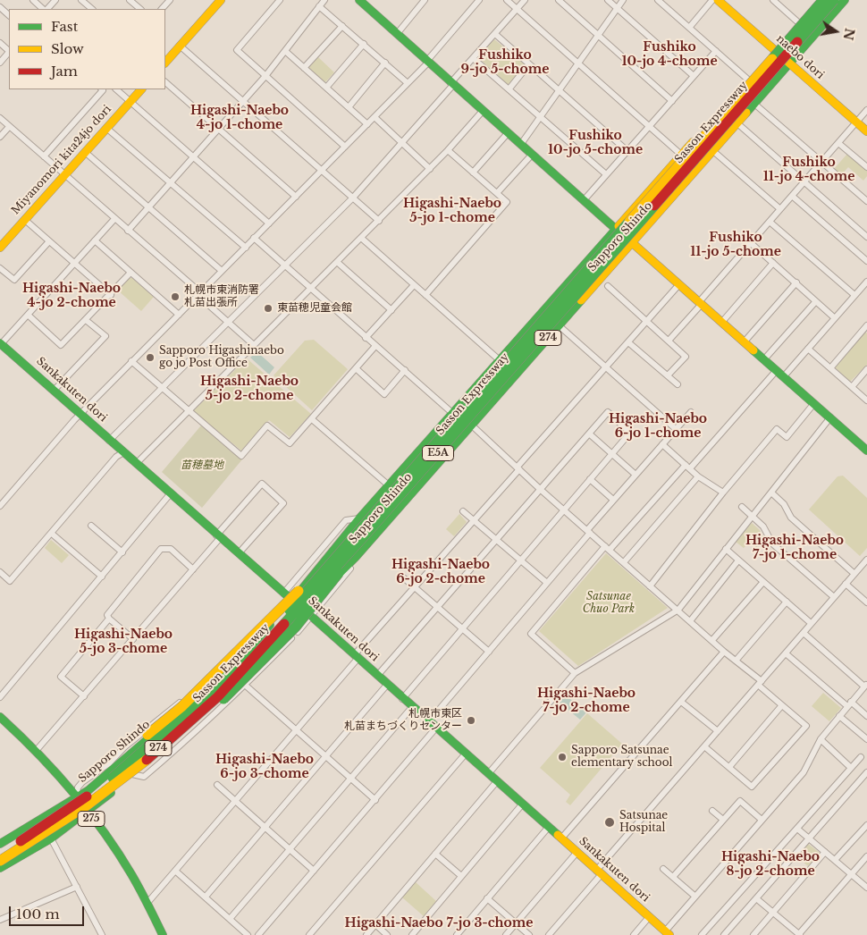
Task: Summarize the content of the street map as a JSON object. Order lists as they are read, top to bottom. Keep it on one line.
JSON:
{"streets":{"main road":["naebo dori","Sasson Expressway","Miyanomori kita24jo dori","Sapporo Shindo","274","Sankakuten dori","E5A","275"]},"crossings":[["naebo dori","Sapporo Shindo"],["Sasson Expressway","Sapporo Shindo"],["Sapporo Shindo","Sankakuten dori"],["Sapporo Shindo","275"]],"districts":["Fushiko 10-jo 4-chome","Fushiko 9-jo 5-chome","Higashi-Naebo 4-jo 1-chome","Fushiko 10-jo 5-chome","Fushiko 11-jo 4-chome","Higashi-Naebo 5-jo 1-chome","Fushiko 11-jo 5-chome","Higashi-Naebo 4-jo 2-chome","Higashi-Naebo 5-jo 2-chome","Higashi-Naebo 6-jo 1-chome","Higashi-Naebo 7-jo 1-chome","Higashi-Naebo 6-jo 2-chome","Higashi-Naebo 5-jo 3-chome","Higashi-Naebo 7-jo 2-chome","Higashi-Naebo 6-jo 3-chome","Higashi-Naebo 8-jo 2-chome","Higashi-Naebo 7-jo 3-chome"],"parks":["苗穂墓地","Satsunae Chuo Park"],"places":["札幌市東消防署 札苗出張所","東苗穂児童会館","Sapporo Higashinaebo go jo Post Office","札幌市東区 札苗まちづくりセンター","Sapporo Satsunae elementary school","Satsunae Hospital"],"legend":["Fast","Slow","Jam"],"scale_bar":"100 m","north":"right"}
